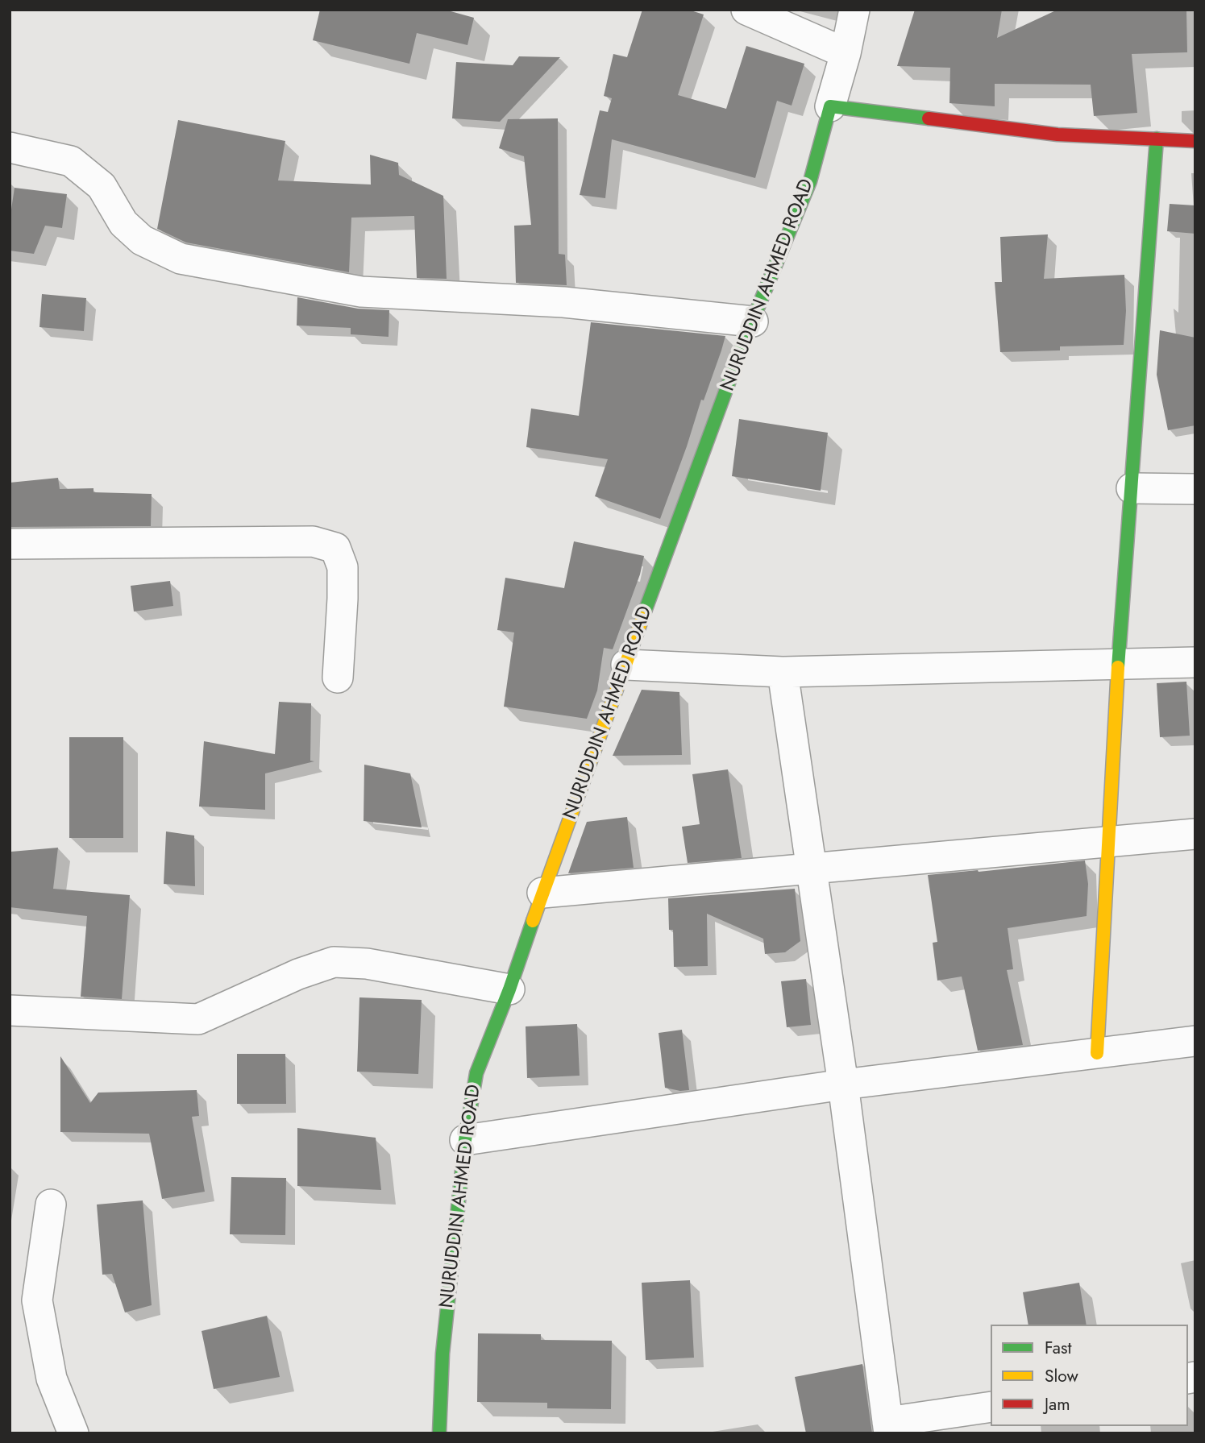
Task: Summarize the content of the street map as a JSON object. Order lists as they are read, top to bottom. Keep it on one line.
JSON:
{"streets":{"main road":["NURUDDIN AHMED ROAD"]},"legend":["Fast","Slow","Jam"]}
